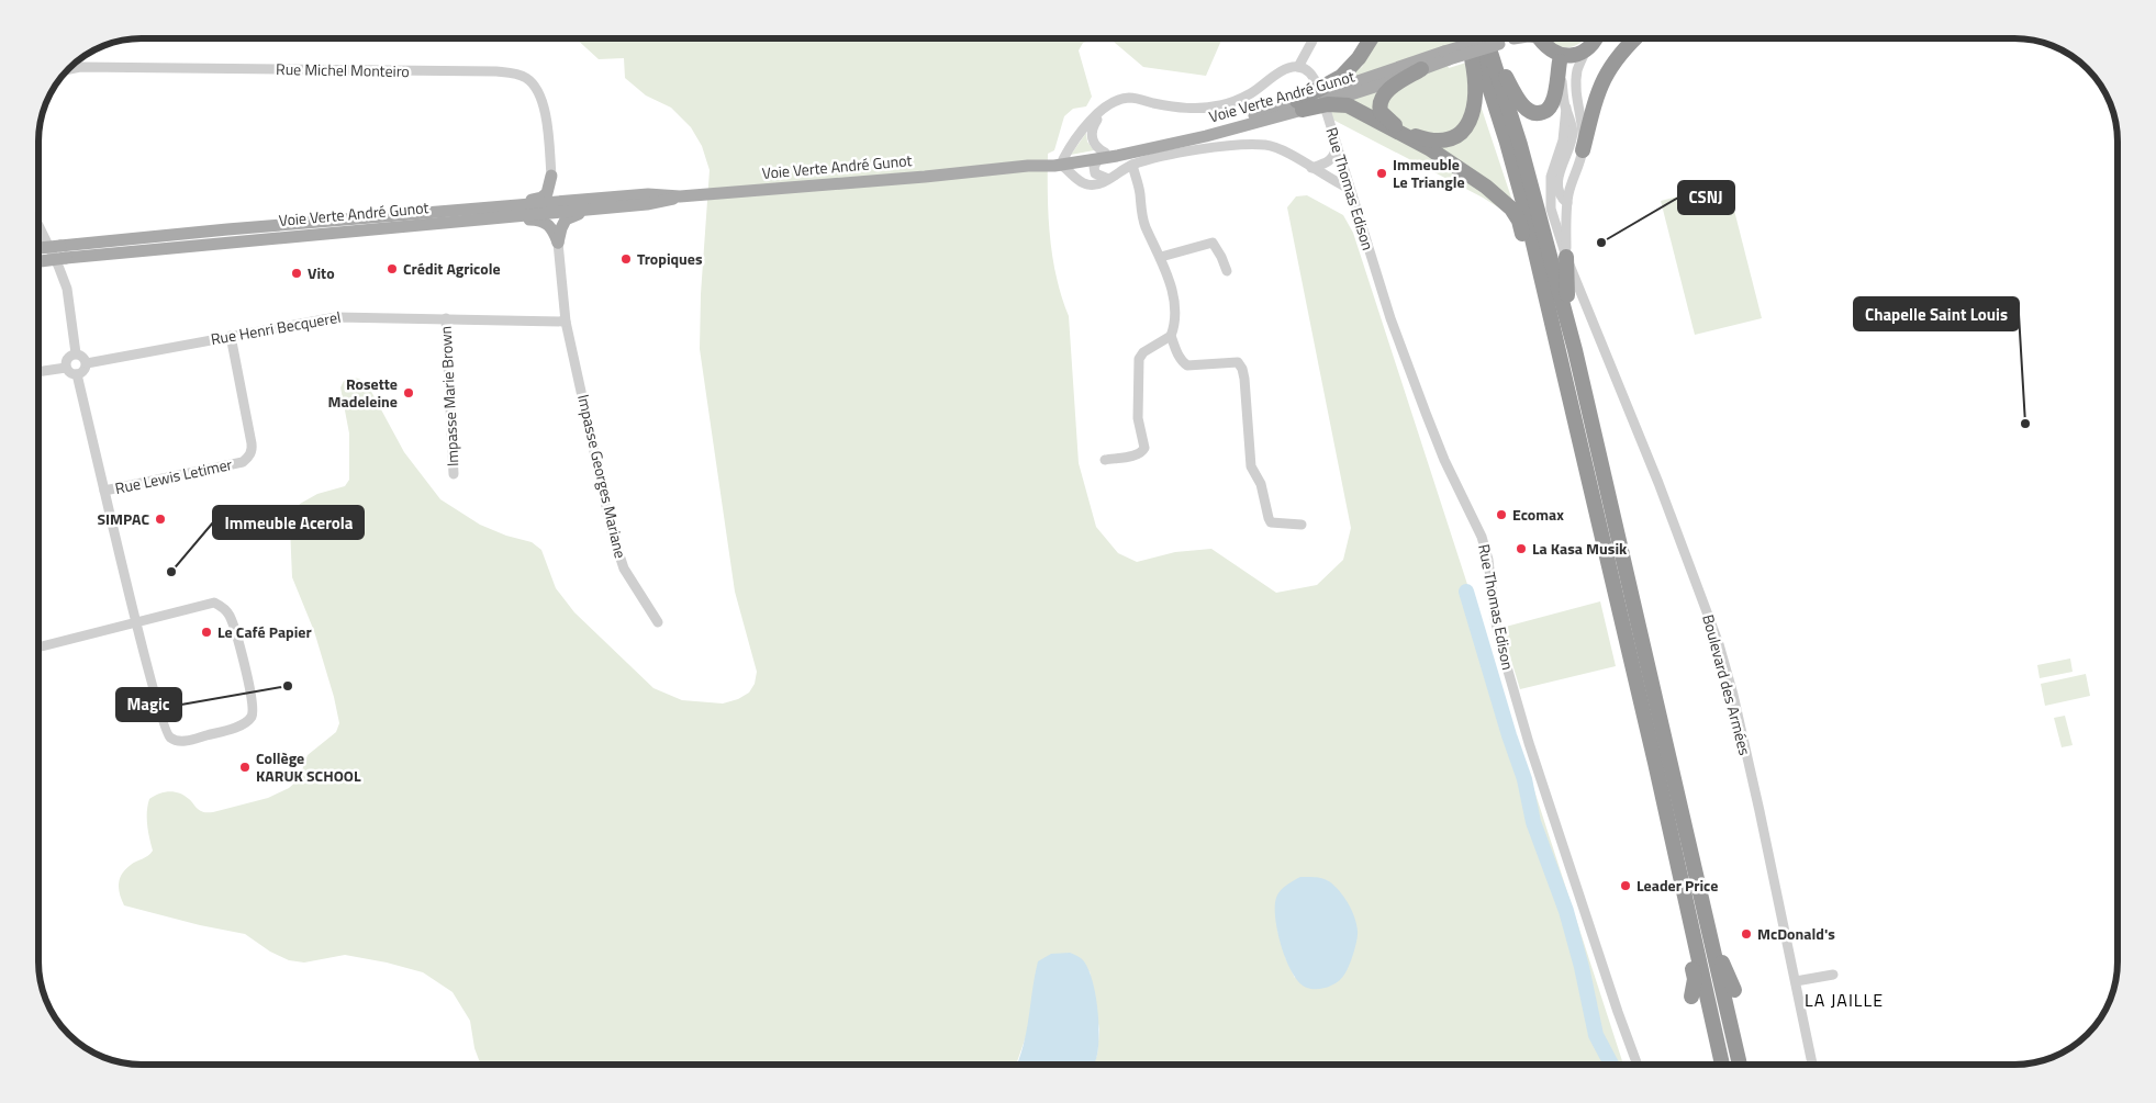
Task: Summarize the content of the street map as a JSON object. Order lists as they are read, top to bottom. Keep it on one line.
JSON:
{"streets":{"main road":["Voie Verte André Gunot"],"street":["Rue Michel Monteiro","Rue Thomas Edison","Rue Henri Becquerel","Impasse Marie Brown","Rue Lewis Letimer","Impasse Georges Mariane","Boulevard des Armées"]},"crossings":[["Rue Henri Becquerel","Impasse Marie Brown"],["Rue Henri Becquerel","Rue Lewis Letimer"],["Rue Henri Becquerel","Impasse Georges Mariane"]],"districts":["LA JAILLE"],"places":["Immeuble Le Triangle","CSNJ","Tropiques","Crédit Agricole","Vito","Rosette Madeleine","Chapelle Saint Louis","Ecomax","SIMPAC","La Kasa Musik","Immeuble Acerola","Le Café Papier","Magic","Collège KARUK SCHOOL","Leader Price","McDonald's"]}
